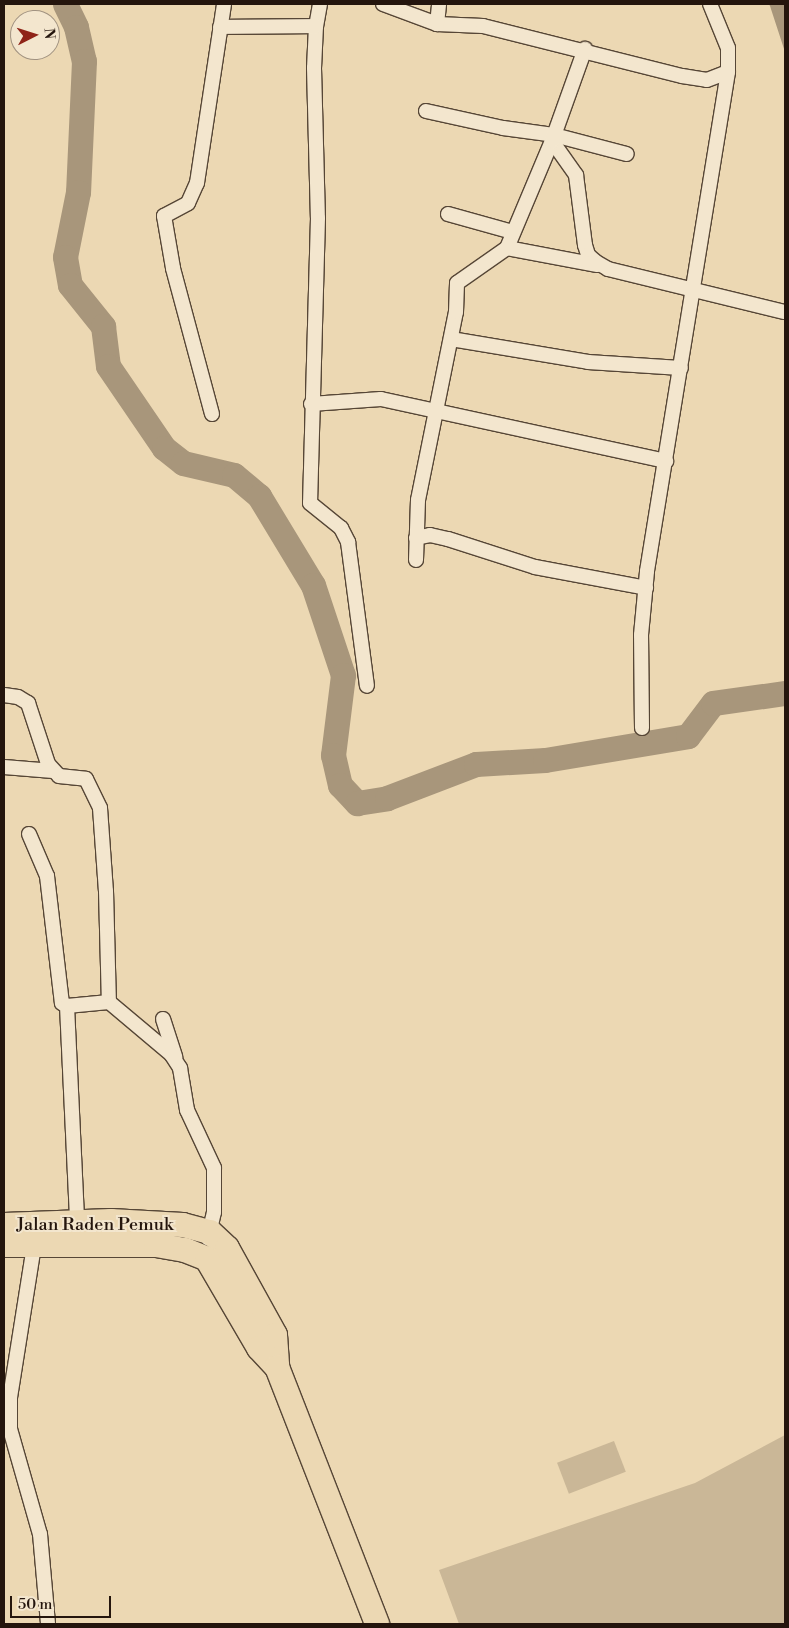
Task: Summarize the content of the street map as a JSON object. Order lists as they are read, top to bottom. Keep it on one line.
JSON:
{"streets":{"highway":["Jalan Raden Pemuk"]},"scale_bar":"50 m","north":"right"}
